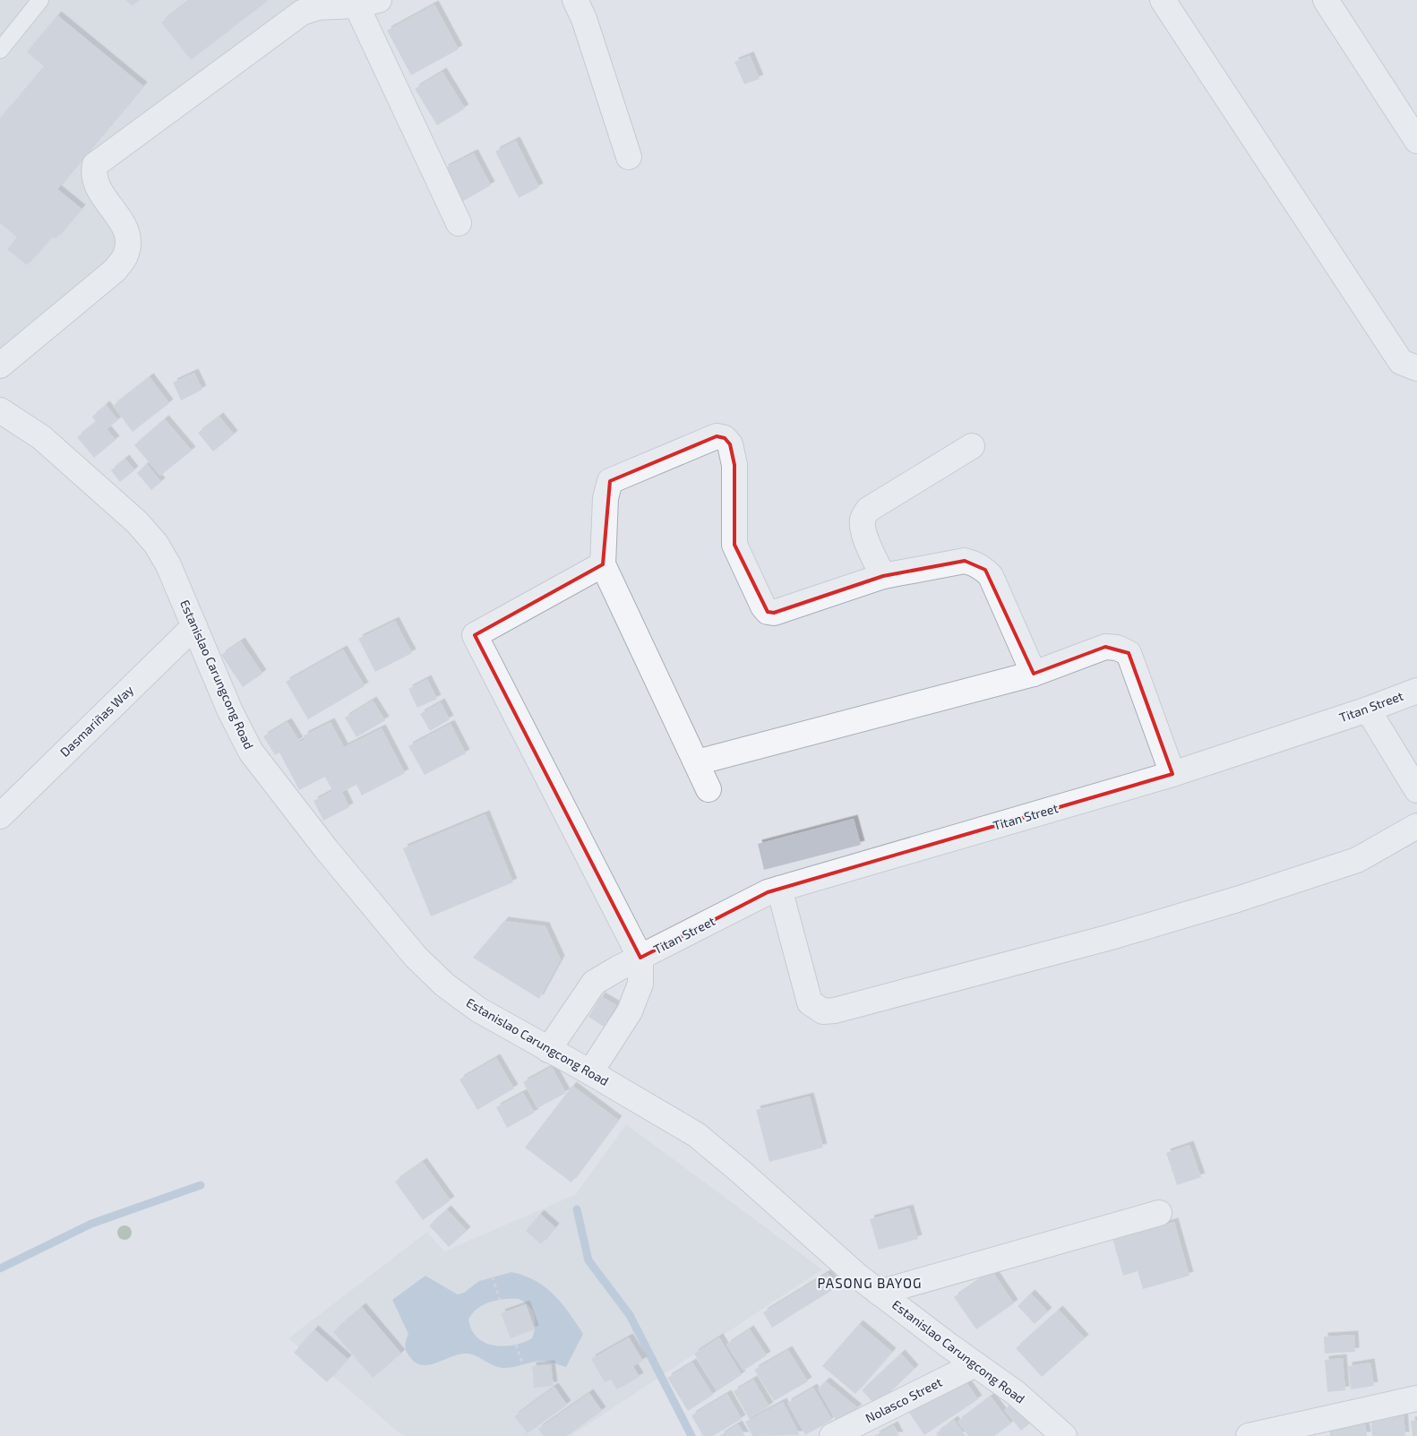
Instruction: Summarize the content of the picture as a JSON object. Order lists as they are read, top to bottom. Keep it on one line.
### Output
{"streets":{"street":["Estanislao Carungcong Road","Titan Street","Dasmariñas Way","Nolasco Street"]},"crossings":[["Estanislao Carungcong Road","Titan Street"],["Estanislao Carungcong Road","Dasmariñas Way"],["Estanislao Carungcong Road","Nolasco Street"]],"districts":["PASONG BAYOG"]}
